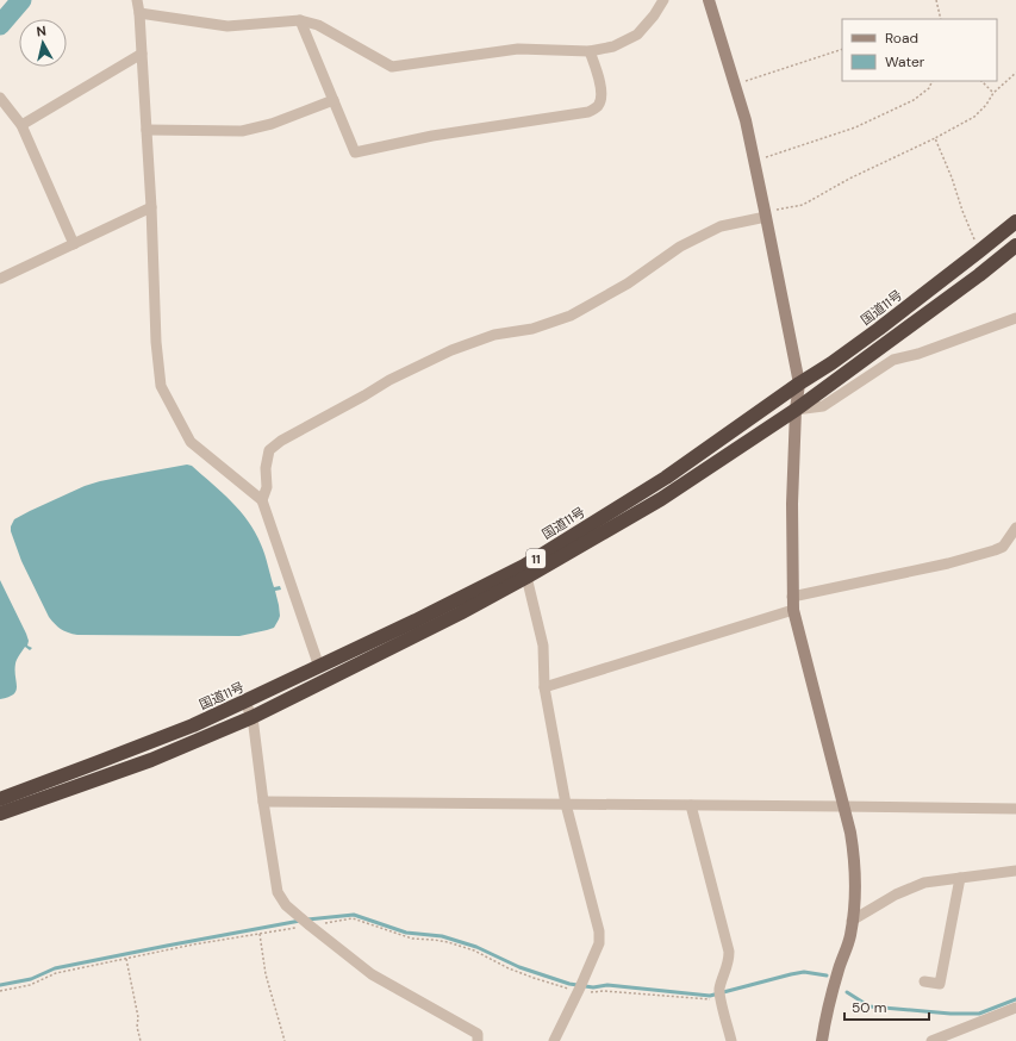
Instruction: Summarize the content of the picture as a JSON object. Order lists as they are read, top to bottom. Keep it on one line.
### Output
{"streets":{"highway":["国道11号","11"]},"legend":["Road","Water"],"scale_bar":"50 m","north":"top"}
